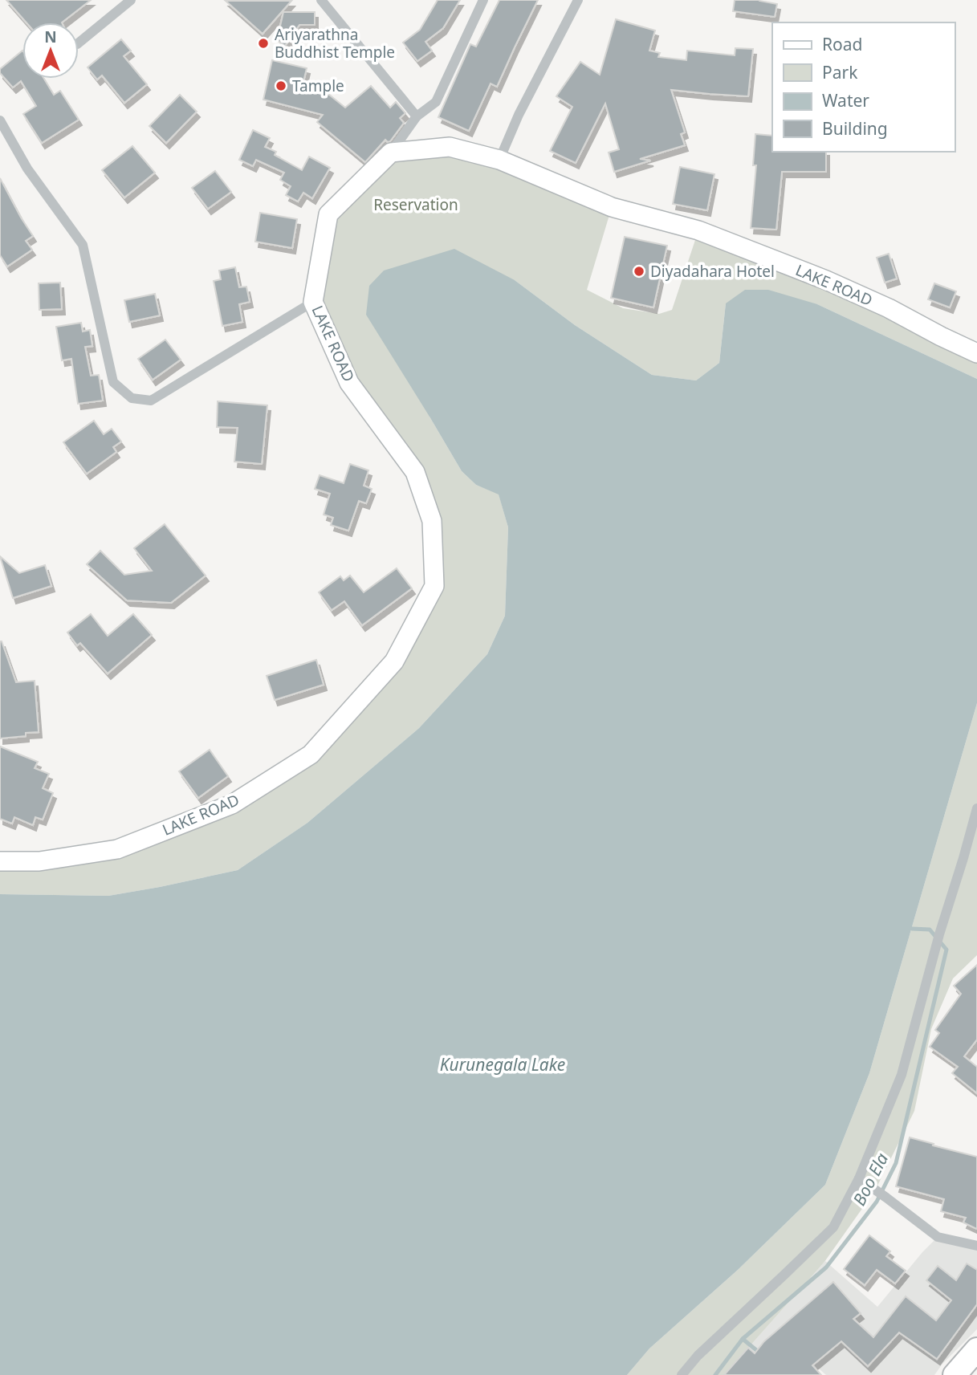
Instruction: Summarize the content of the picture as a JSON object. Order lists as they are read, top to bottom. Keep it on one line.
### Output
{"streets":{"main road":["LAKE ROAD"]},"water":["Kurunegala Lake","Boo Ela"],"parks":["Reservation"],"places":["Ariyarathna Buddhist Temple","Tample","Diyadahara Hotel"],"legend":["Road","Park","Water","Building"],"north":"top"}
